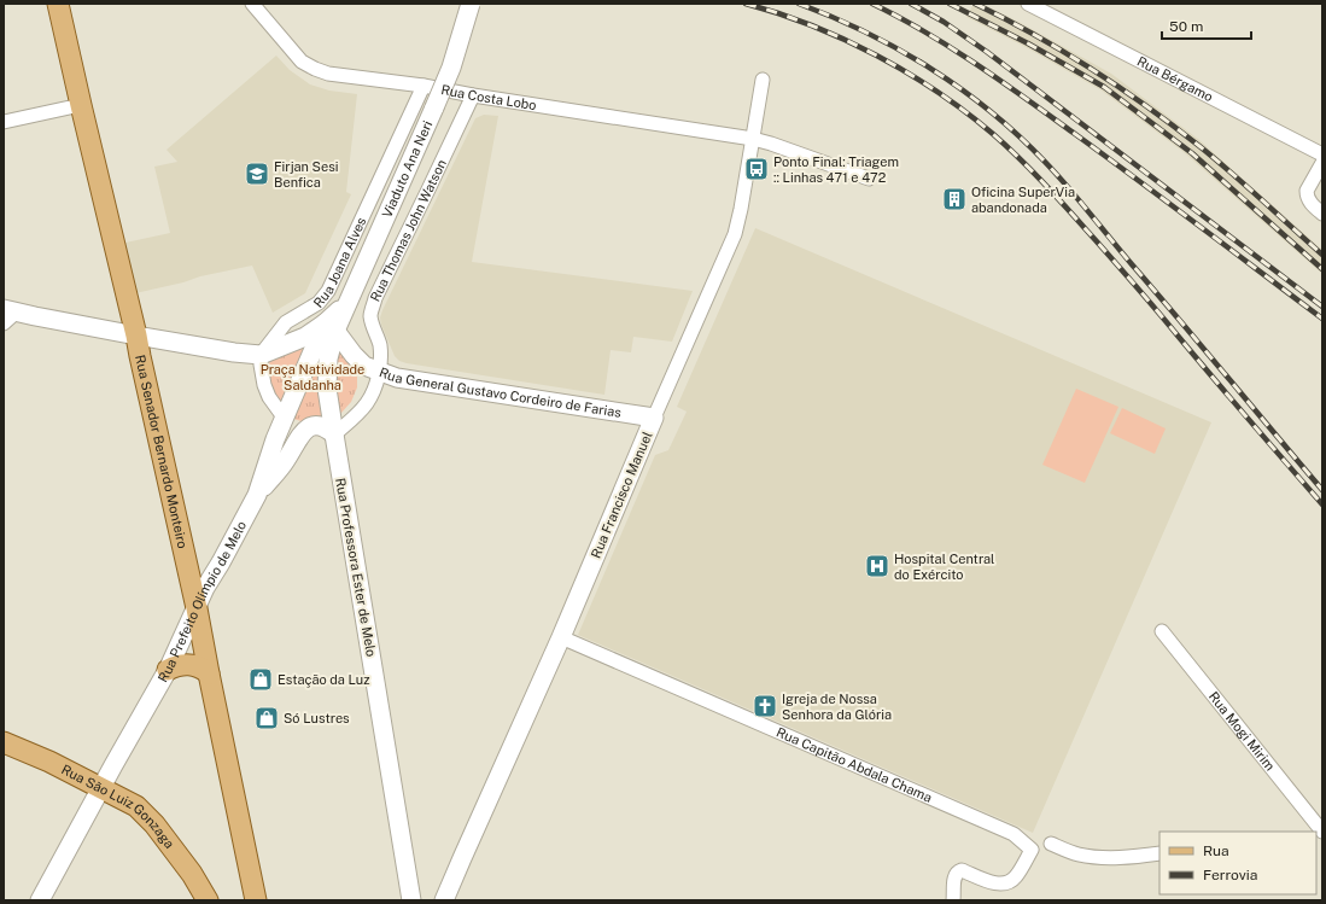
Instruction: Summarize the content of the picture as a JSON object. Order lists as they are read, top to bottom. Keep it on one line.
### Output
{"streets":{"main road":["Rua Senador Bernardo Monteiro","Rua São Luiz Gonzaga"],"street":["Rua Bérgamo","Rua Costa Lobo","Viaduto Ana Neri","Rua Thomas John Watson","Rua Joana Alves","Rua General Gustavo Cordeiro de Farias","Rua Francisco Manuel","Rua Professora Ester de Melo","Rua Prefeito Olímpio de Melo","Rua Mogi Mirim","Rua Capitão Abdala Chama"]},"crossings":[["Rua Costa Lobo","Rua Thomas John Watson"],["Rua Costa Lobo","Rua Joana Alves"],["Rua Costa Lobo","Rua Francisco Manuel"],["Viaduto Ana Neri","Rua General Gustavo Cordeiro de Farias"],["Viaduto Ana Neri","Rua Prefeito Olímpio de Melo"],["Rua Thomas John Watson","Rua General Gustavo Cordeiro de Farias"],["Rua General Gustavo Cordeiro de Farias","Rua Francisco Manuel"],["Rua General Gustavo Cordeiro de Farias","Rua Prefeito Olímpio de Melo"],["Rua Senador Bernardo Monteiro","Rua Prefeito Olímpio de Melo"],["Rua Francisco Manuel","Rua Capitão Abdala Chama"],["Rua Prefeito Olímpio de Melo","Rua São Luiz Gonzaga"]],"parks":["Praça Natividade Saldanha"],"places":{"bus stop":["Ponto Final: Triagem :: Linhas 471 e 472"],"school or university":["Firjan Sesi Benfica"],"building":["Oficina SuperVia abandonada"],"hospital":["Hospital Central do Exército"],"shop":["Estação da Luz","Só Lustres"],"church":["Igreja de Nossa Senhora da Glória"]},"legend":["Rua","Ferrovia"],"scale_bar":"50 m"}
